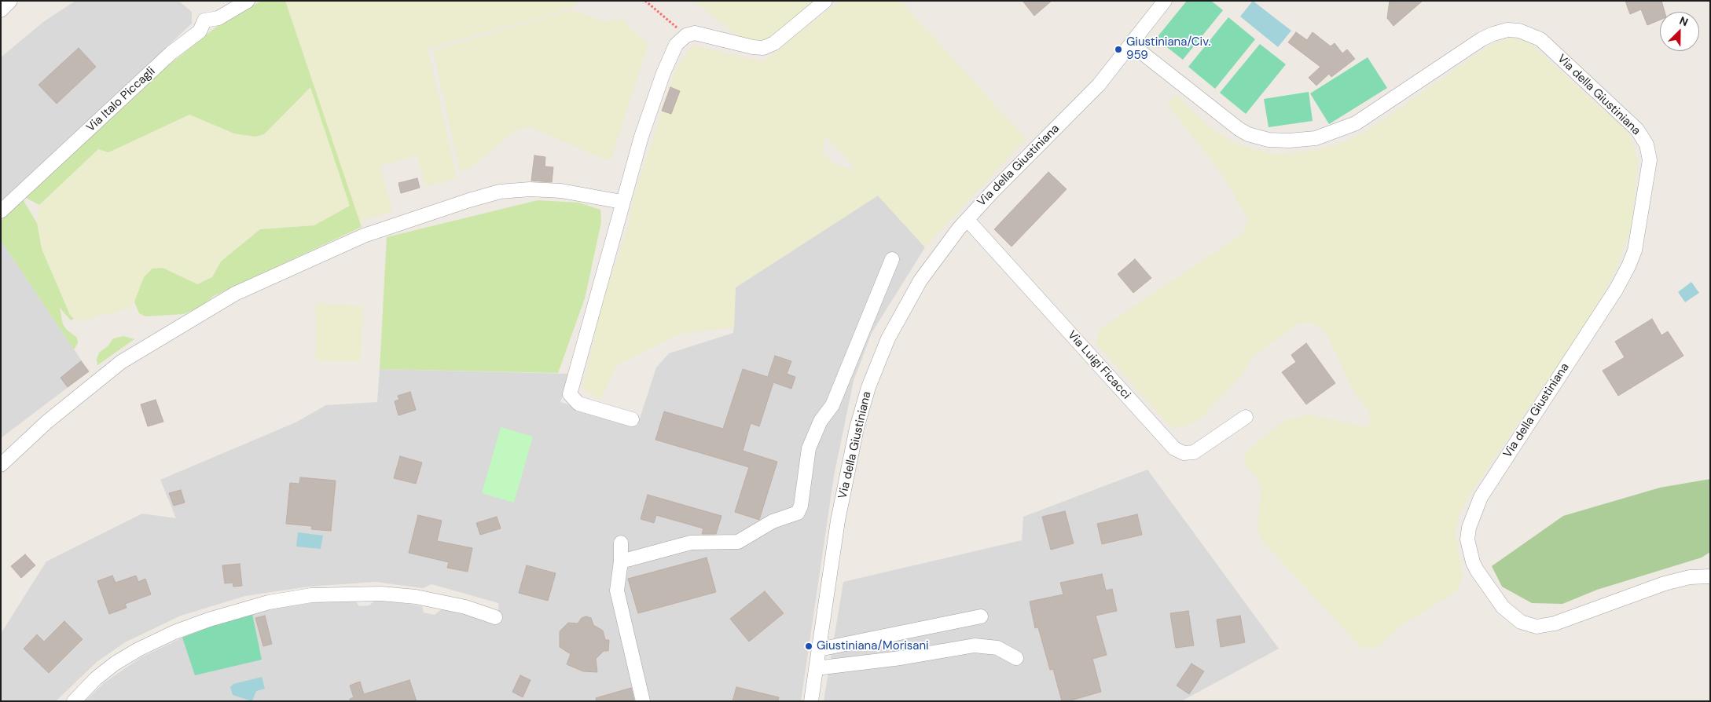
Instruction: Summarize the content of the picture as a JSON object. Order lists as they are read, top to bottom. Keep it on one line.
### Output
{"streets":{"street":["Via della Giustiniana","Via Italo Piccagli","Via Luigi Ficacci"]},"crossings":[["Via della Giustiniana","Via Luigi Ficacci"]],"places":["Giustiniana/Civ. 959","Giustiniana/Morisani"],"north":"top right"}
